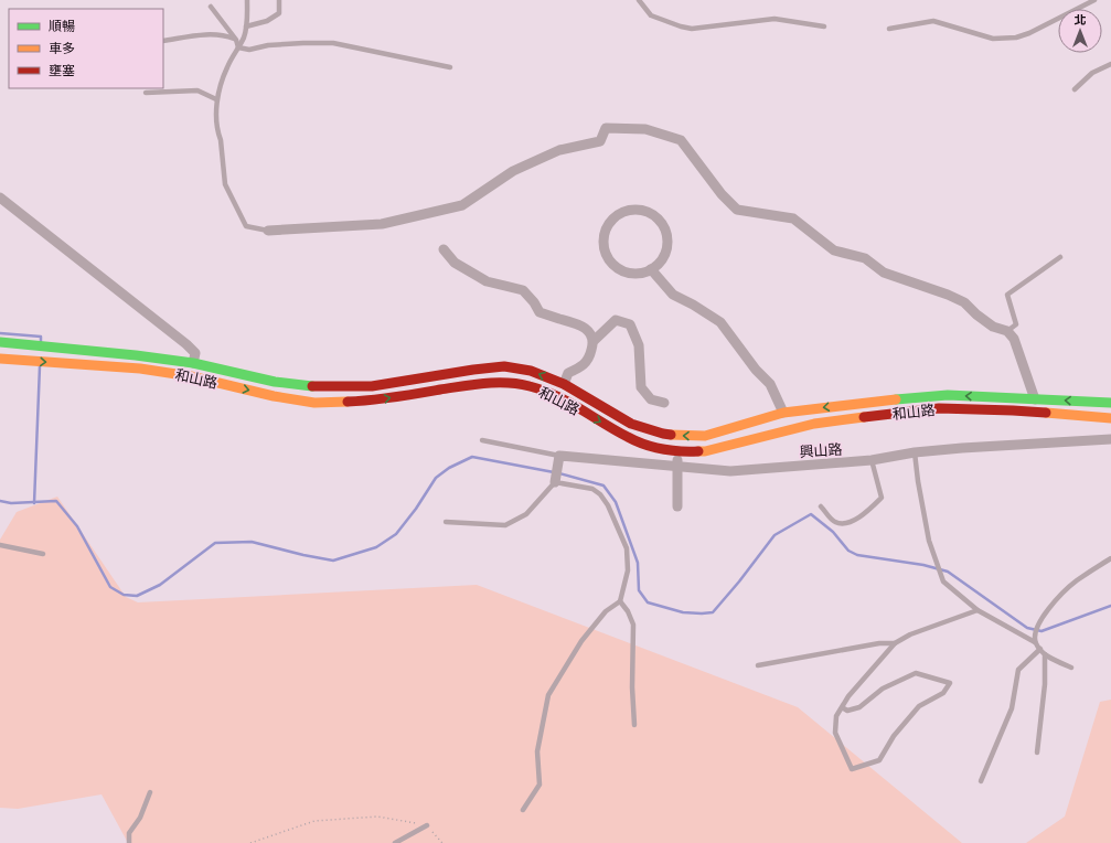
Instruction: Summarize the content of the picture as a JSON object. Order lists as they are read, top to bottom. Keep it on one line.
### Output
{"streets":{"main road":["和山路"],"street":["興山路"]},"legend":["順暢","車多","壅塞"],"north":"top"}
